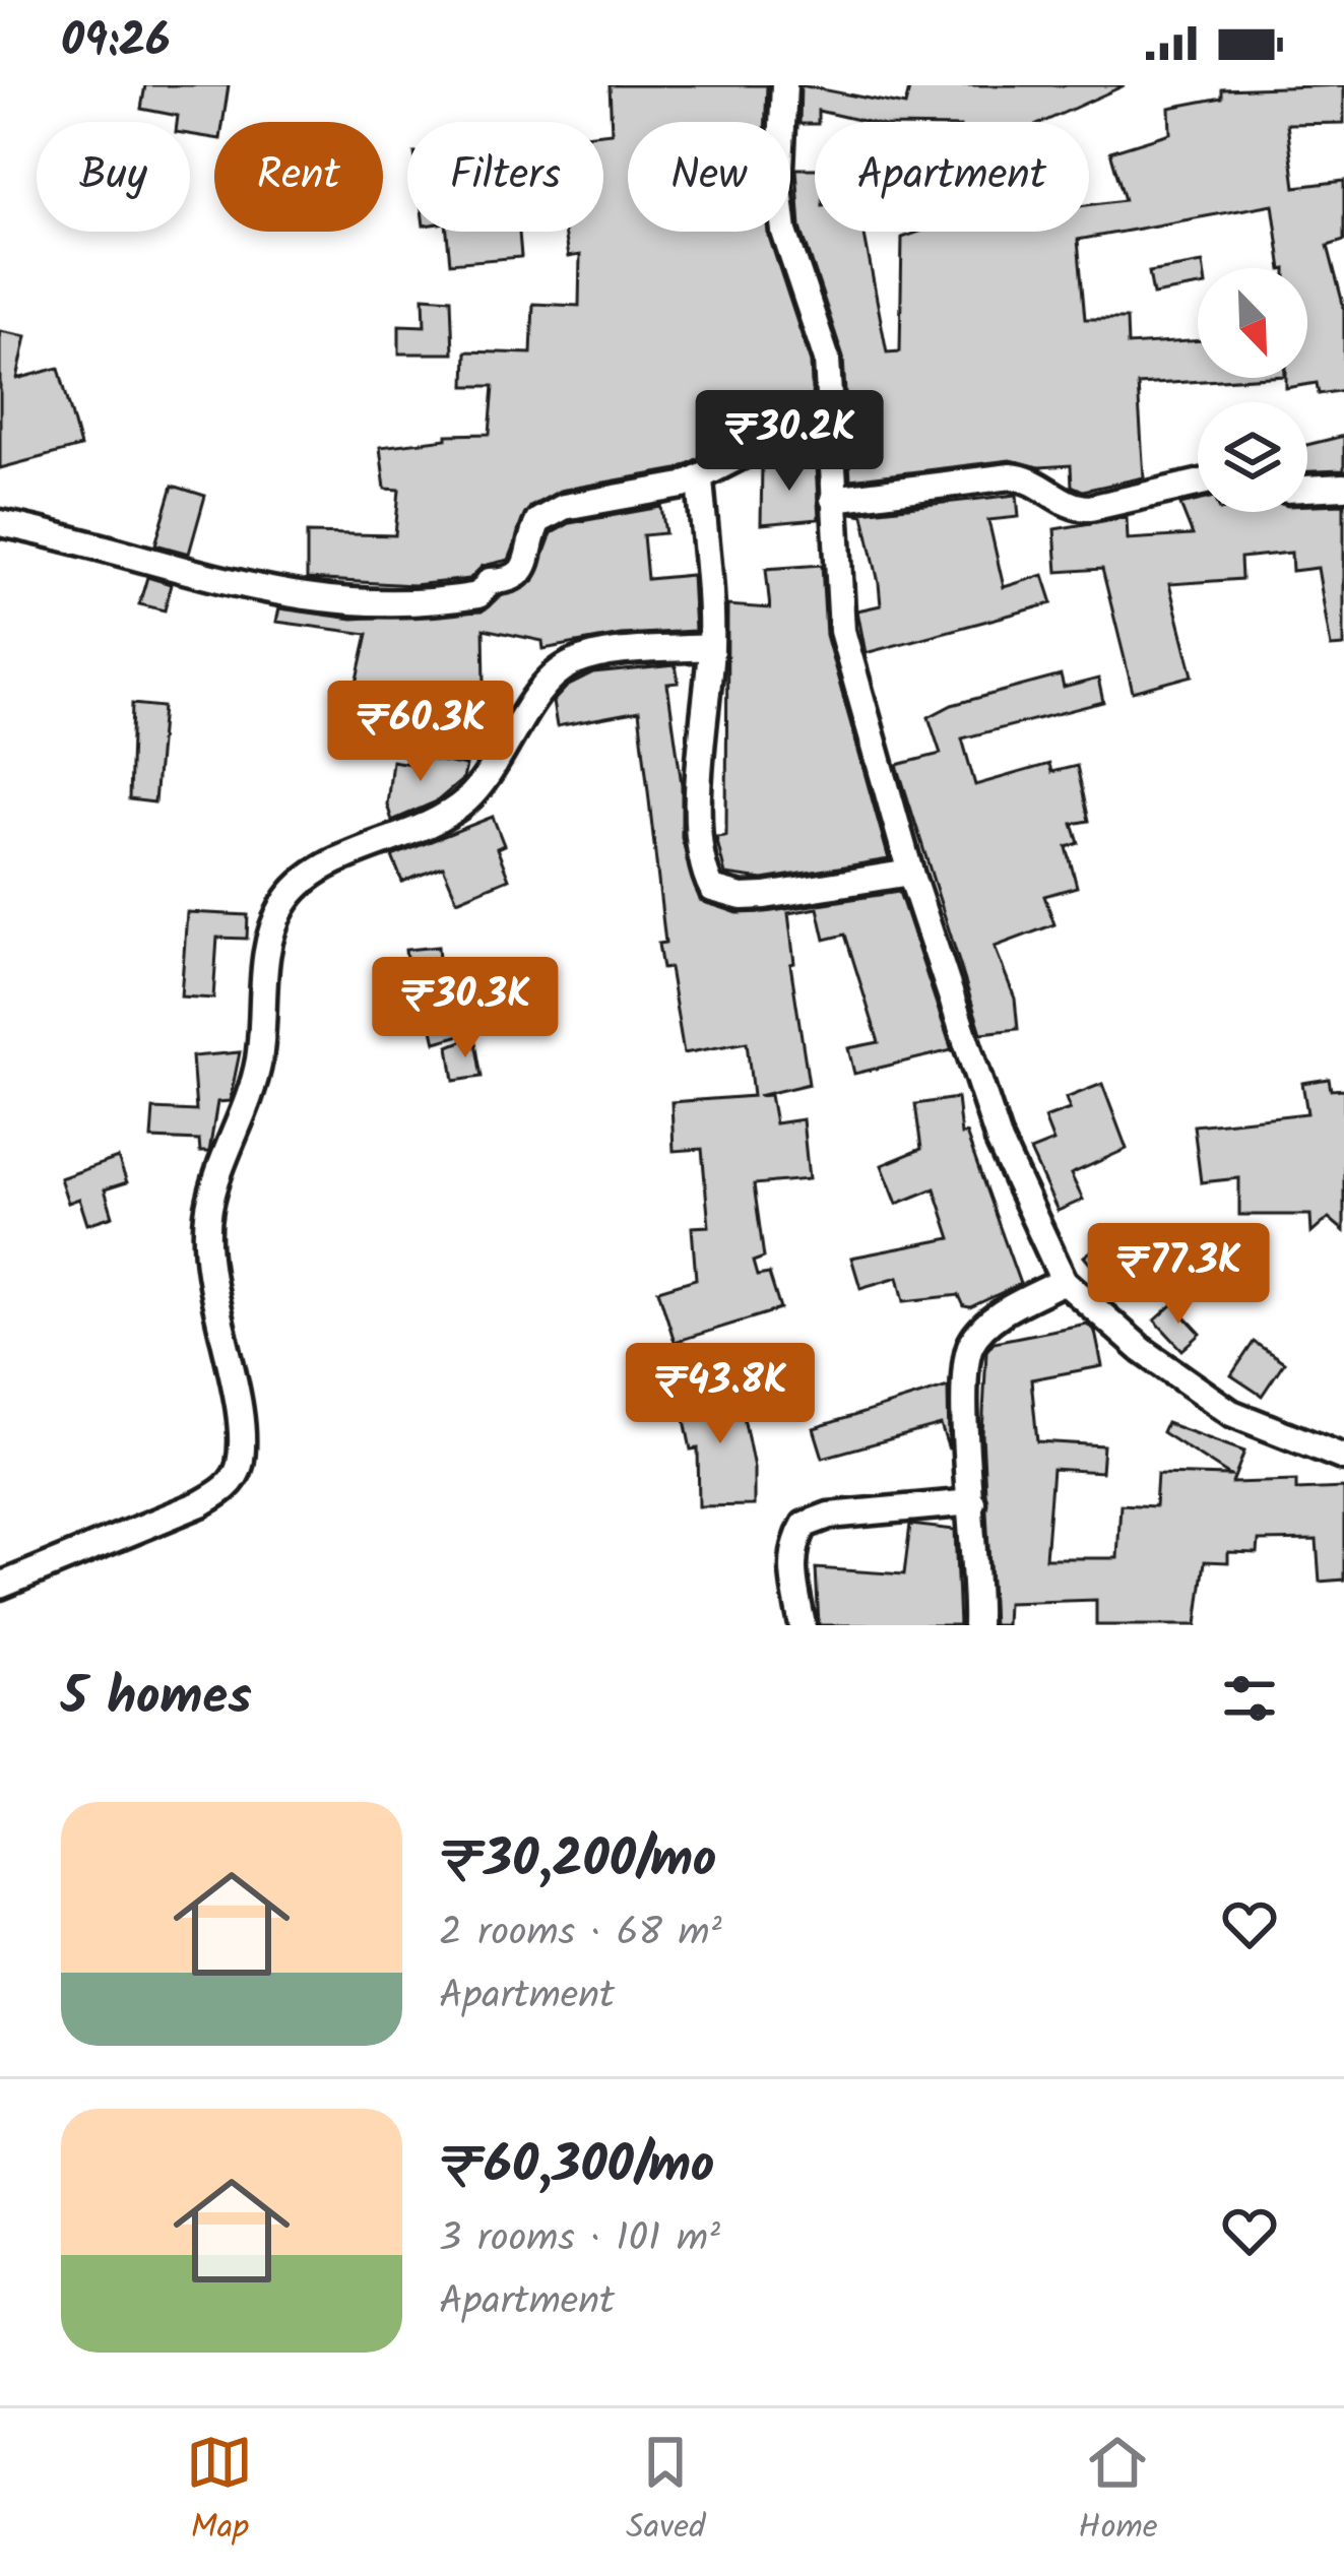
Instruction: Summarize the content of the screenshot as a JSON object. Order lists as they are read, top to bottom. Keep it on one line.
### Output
{"north":"bottom right","page":{"status":"09:26","chip":["Buy","Rent","Filters","New","Apartment"],"price":["₹30.2K","₹60.3K","₹30.3K","₹77.3K","₹43.8K"],"heading":"5 homes","list":[{"name":"₹30,200/mo","note":"2 rooms · 68 m² · Apartment"},{"name":"₹60,300/mo","note":"3 rooms · 101 m² · Apartment"}],"tabs":["Map","Saved","Home"]}}
